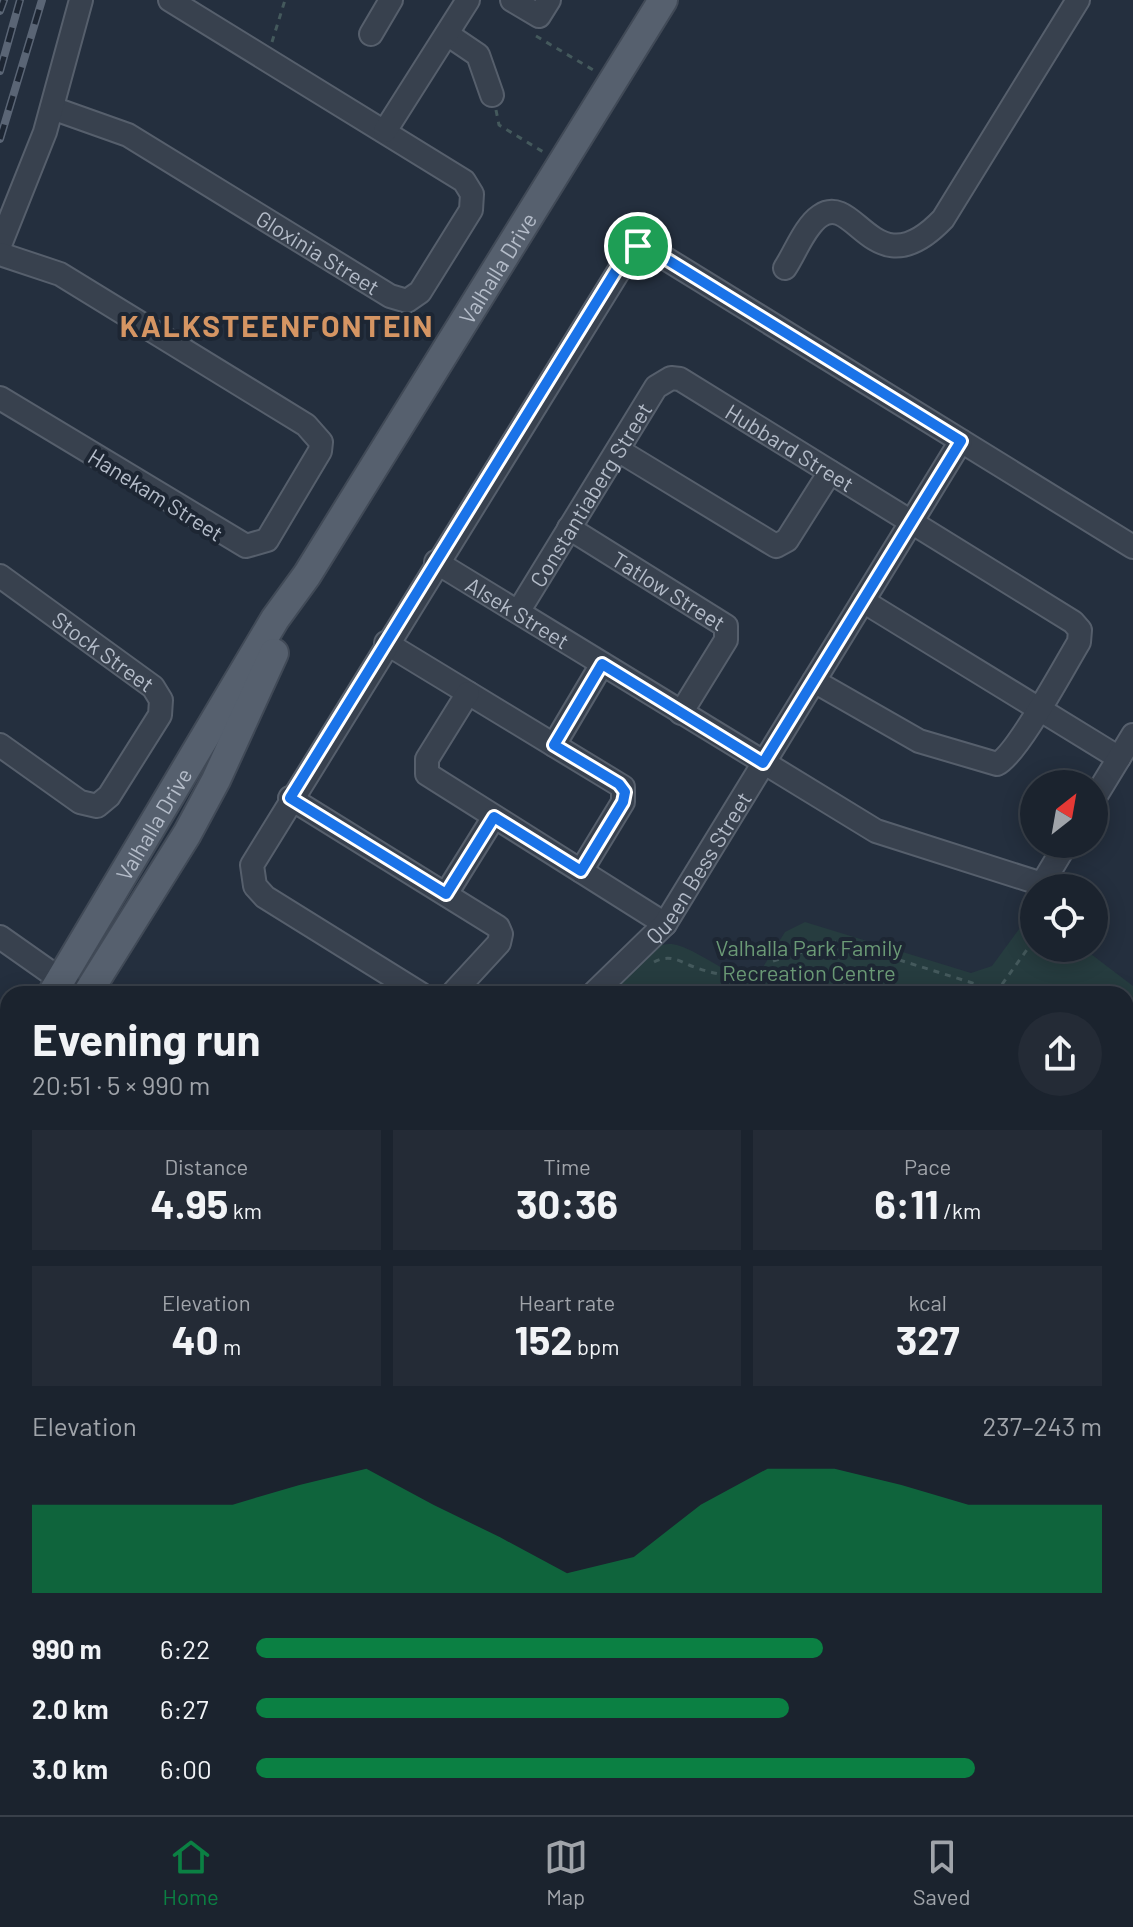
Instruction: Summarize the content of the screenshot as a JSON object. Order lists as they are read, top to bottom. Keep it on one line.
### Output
{"streets":{"main road":["Valhalla Drive"],"street":["Gloxinia Street","Hubbard Street","Hanekam Street","Constantiaberg Street","Tatlow Street","Alsek Street","Stock Street","Queen Bess Street"]},"crossings":[["Hubbard Street","Constantiaberg Street"],["Hubbard Street","Queen Bess Street"],["Constantiaberg Street","Tatlow Street"],["Constantiaberg Street","Alsek Street"],["Tatlow Street","Alsek Street"],["Alsek Street","Queen Bess Street"]],"districts":["KALKSTEENFONTEIN"],"parks":["Valhalla Park Family Recreation Centre"],"north":"top right","page":{"heading":["Evening run","20:51 · 5 × 990 m"],"stats":[["Distance","4.95 km"],["Time","30:36"],["Pace","6:11 /km"],["Elevation","40 m"],["Heart rate","152 bpm"],["kcal","327"]],"chart":["Elevation","237–243 m"],"list":[{"name":"990 m","note":"6:22"},{"name":"2.0 km","note":"6:27"},{"name":"3.0 km","note":"6:00"}],"tabs":["Home","Map","Saved"]}}
